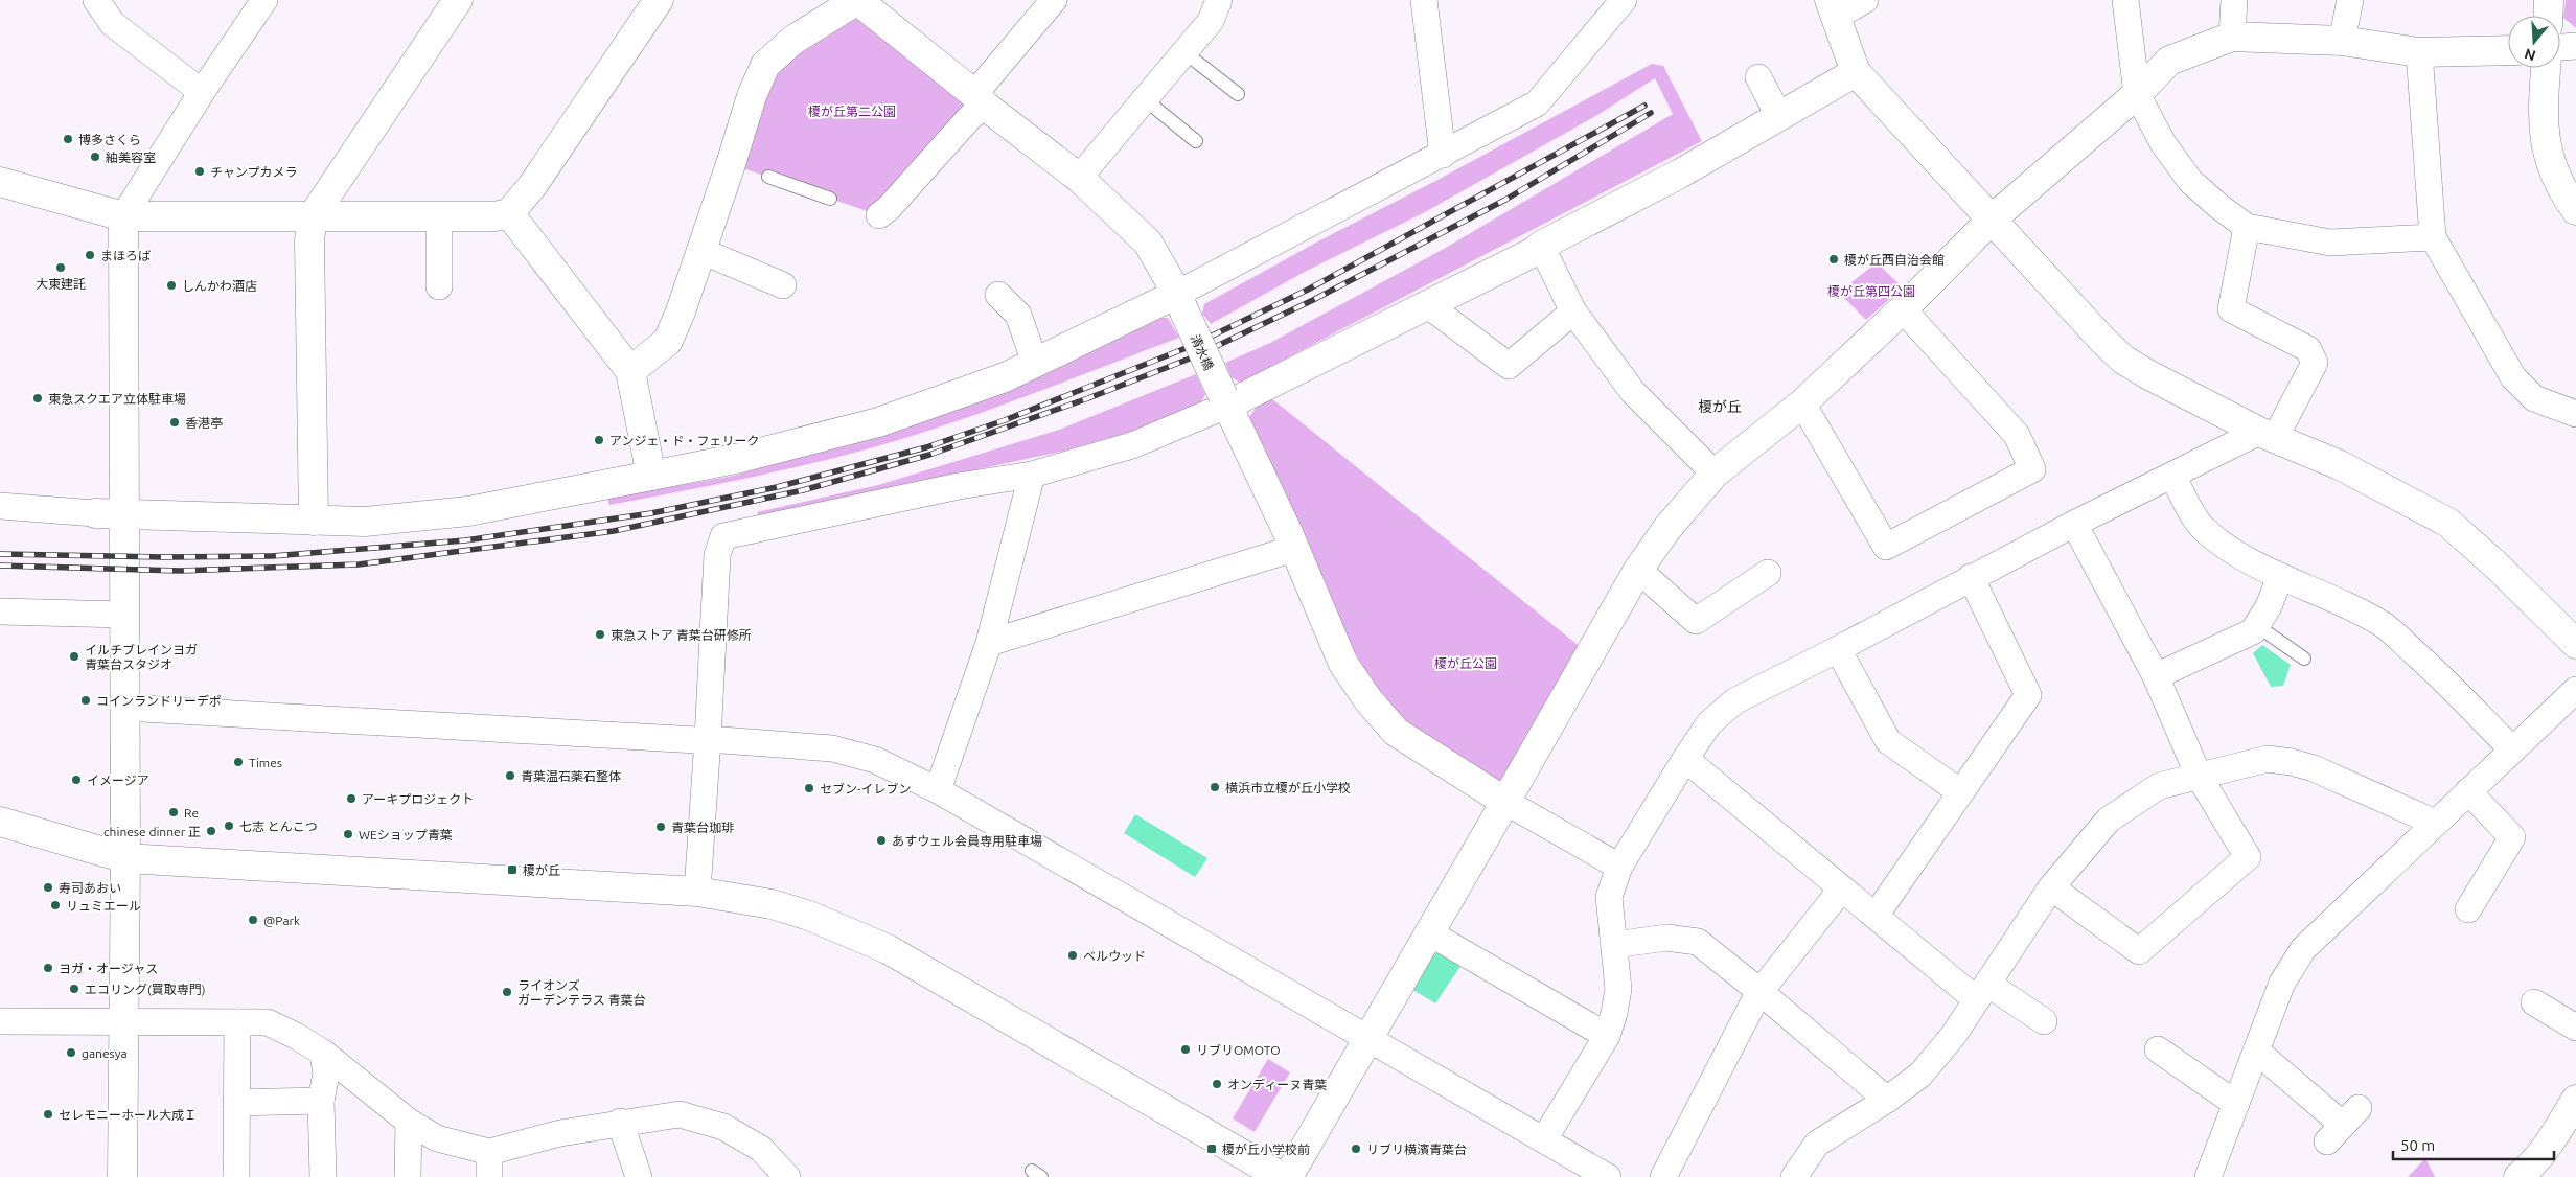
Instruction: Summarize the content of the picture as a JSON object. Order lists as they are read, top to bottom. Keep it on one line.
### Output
{"streets":{"street":["清水橋"]},"districts":["榎が丘"],"parks":["榎が丘第二公園","榎が丘第四公園","榎が丘公園"],"places":{"other":["博多さくら","紬美容室","チャンプカメラ","まほろば","榎が丘西自治会館","大東建託","しんかわ酒店","東急スクエア立体駐車場","香港亭","アンジェ・ド・フェリーク","東急ストア 青葉台研修所","イルチブレインヨガ 青葉台スタジオ","コインランドリーデポ","Times","青葉温石薬石整体","イメージア","横浜市立榎が丘小学校","セブン-イレブン","アーキプロジェクト","Re","七志 とんこつ","青葉台珈琲","chinese dinner 正","WEショップ青葉","あすウェル会員専用駐車場","寿司あおい","リュミエール","@Park","ベルウッド","ヨガ・オージャス","エコリング(買取専門)","ライオンズ ガーデンテラス 青葉台","リブリOMOTO","ganesya","オンディーヌ青葉","セレモニーホール大成Ｉ","リブリ横濱青葉台"],"transit":["榎が丘","榎が丘小学校前"]},"scale_bar":"50 m","north":"bottom"}
